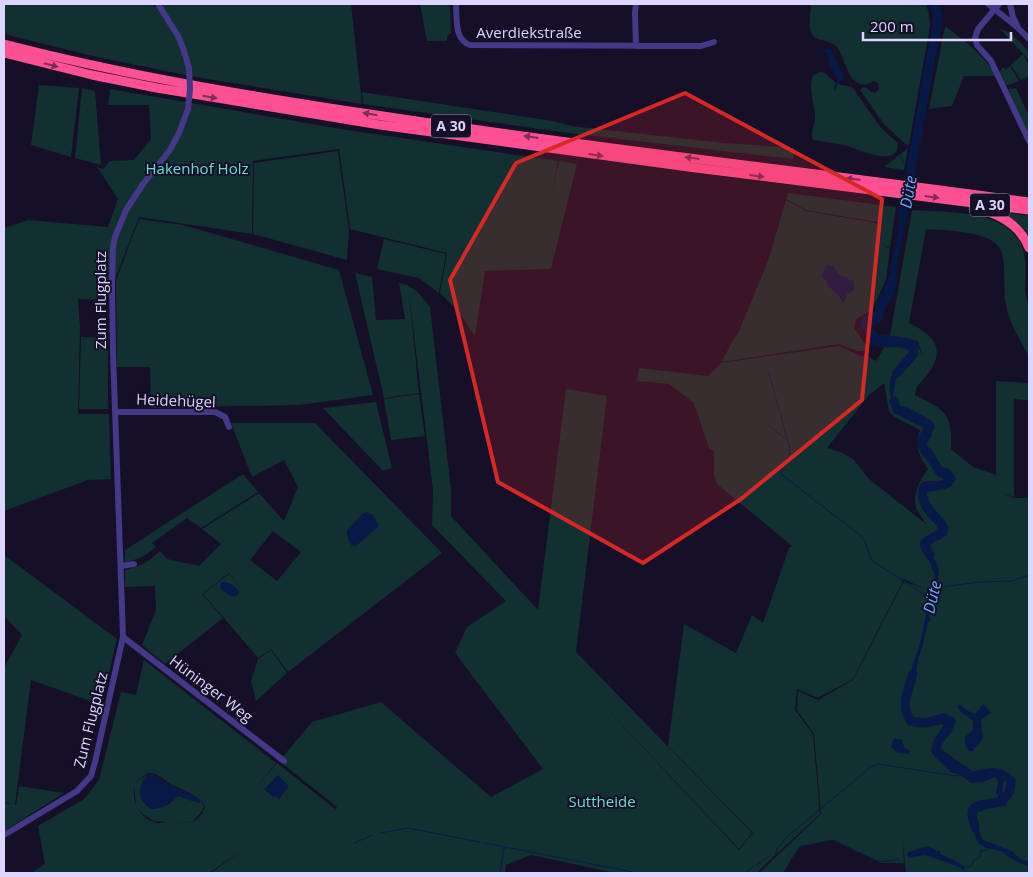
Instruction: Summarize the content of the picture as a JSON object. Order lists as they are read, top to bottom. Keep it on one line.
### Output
{"streets":{"highway":["A 30"],"street":["Averdiekstraße","Zum Flugplatz","Heidehügel","Hüninger Weg"]},"crossings":[["Zum Flugplatz","Heidehügel"],["Zum Flugplatz","Hüninger Weg"]],"water":["Düte"],"parks":["Hakenhof Holz","Suttheide"],"scale_bar":"200 m"}
